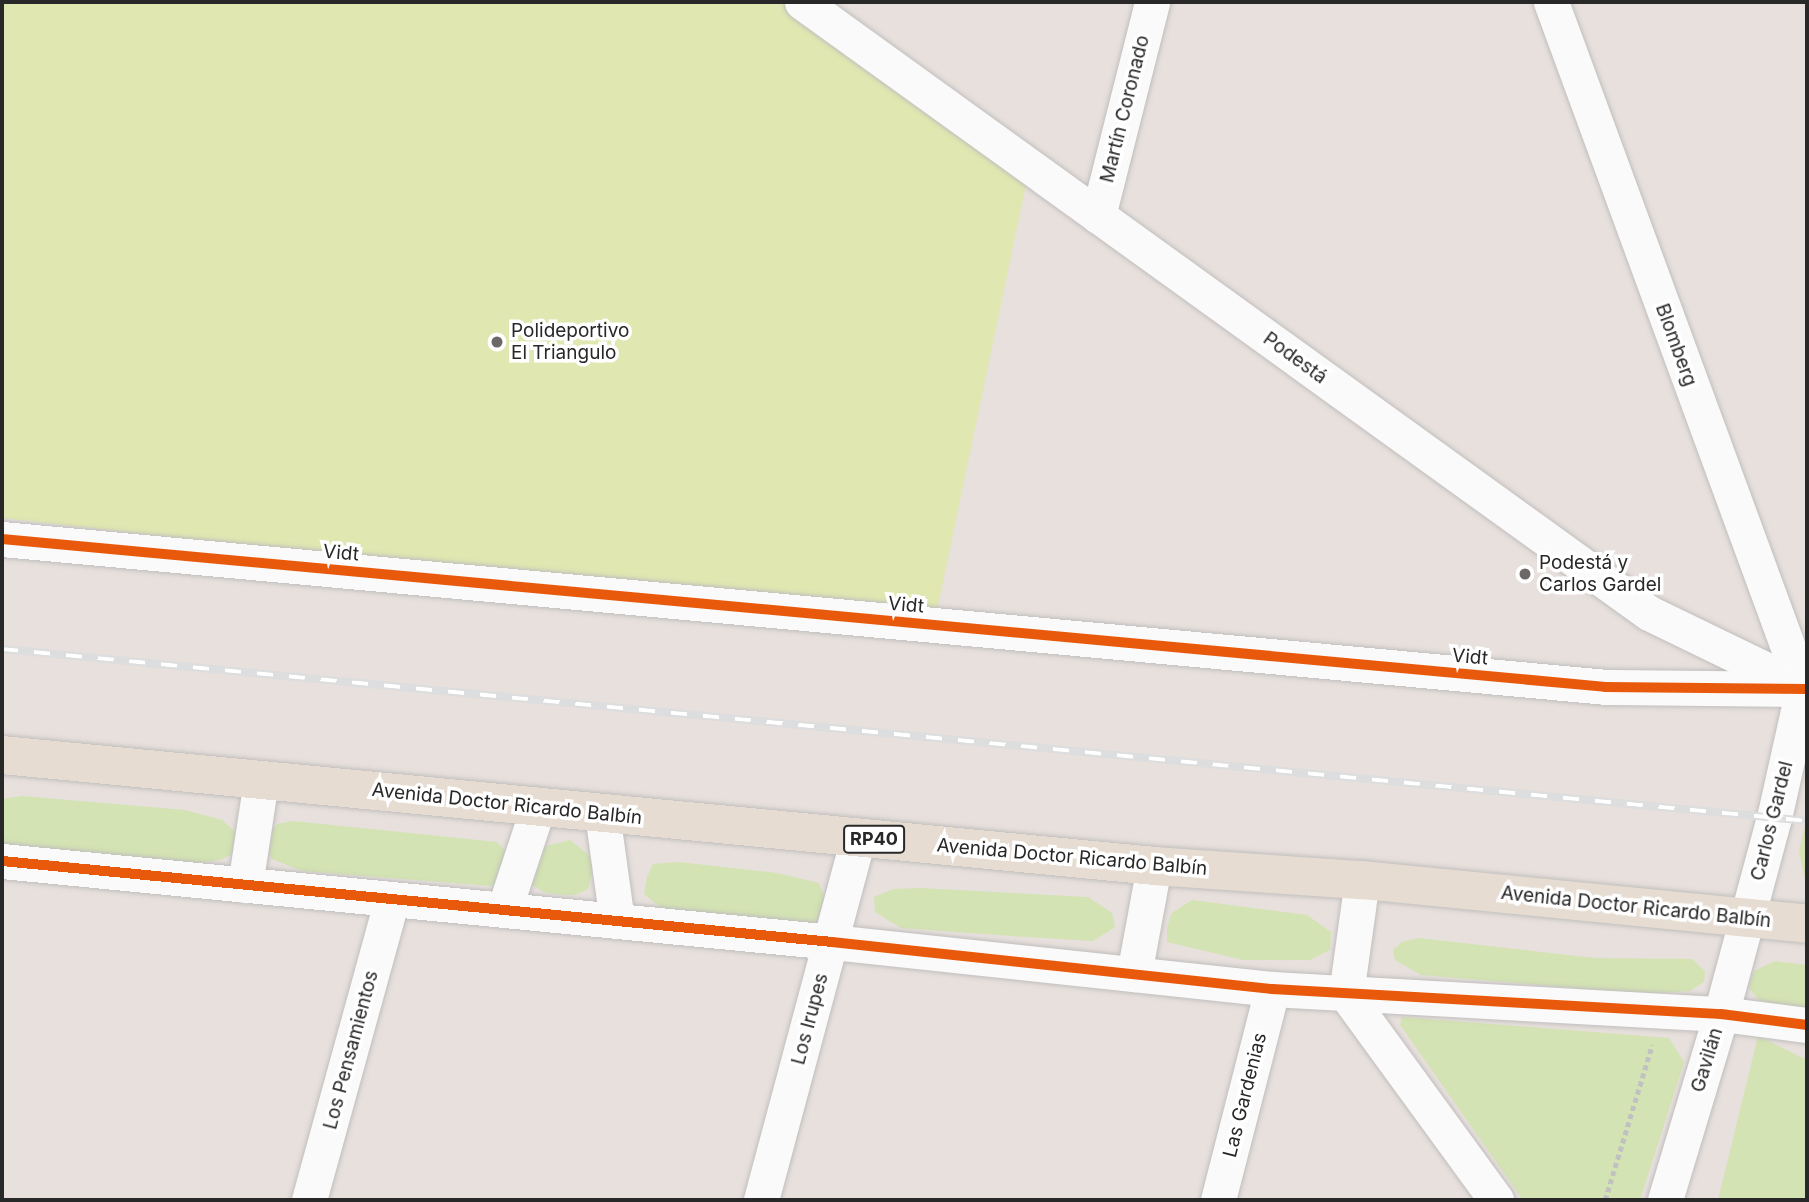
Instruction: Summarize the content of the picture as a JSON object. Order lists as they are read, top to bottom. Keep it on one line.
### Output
{"streets":{"main road":["Avenida Doctor Ricardo Balbín","RP40"],"street":["Martín Coronado","Blomberg","Podestá","Vidt","Carlos Gardel","Los Irupes","Los Pensamientos","Gavilán","Las Gardenias"]},"crossings":[["Martín Coronado","Podestá"],["Blomberg","Podestá"],["Blomberg","Vidt"],["Blomberg","Carlos Gardel"],["Podestá","Vidt"],["Podestá","Carlos Gardel"],["Vidt","Carlos Gardel"],["Avenida Doctor Ricardo Balbín","Carlos Gardel"],["Avenida Doctor Ricardo Balbín","Los Irupes"],["Avenida Doctor Ricardo Balbín","Gavilán"],["Carlos Gardel","Gavilán"]],"places":["Polideportivo El Triangulo","Podestá y Carlos Gardel"]}
